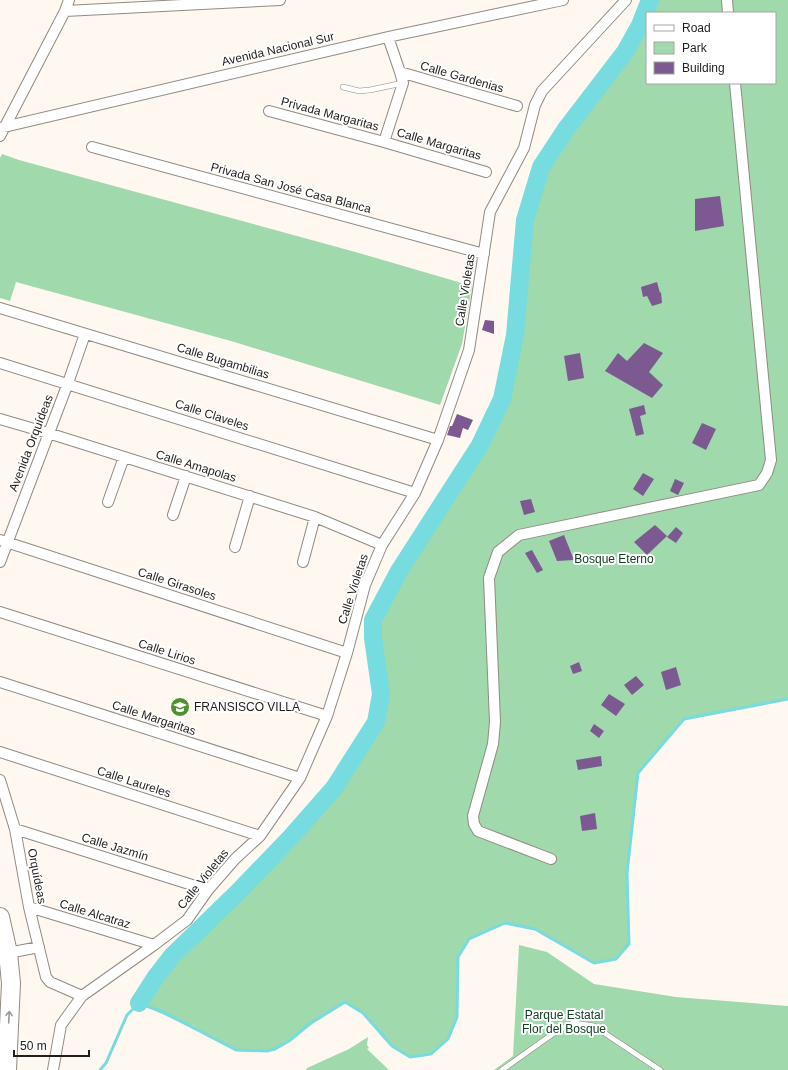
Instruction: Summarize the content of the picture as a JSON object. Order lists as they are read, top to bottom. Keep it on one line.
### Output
{"streets":{"street":["Avenida Nacional Sur","Calle Gardenias","Privada Margaritas","Calle Margaritas","Privada San José Casa Blanca","Calle Violetas","Calle Bugambilias","Calle Claveles","Avenida Orquídeas","Calle Amapolas","Calle Girasoles","Calle Lirios","Calle Laureles","Calle Jazmín","Orquídeas","Calle Alcatraz"]},"crossings":[["Privada Margaritas","Calle Margaritas"],["Calle Margaritas","Calle Violetas"],["Privada San José Casa Blanca","Calle Violetas"],["Calle Violetas","Calle Bugambilias"],["Calle Violetas","Calle Claveles"],["Calle Violetas","Calle Amapolas"],["Calle Violetas","Calle Girasoles"],["Calle Violetas","Calle Lirios"],["Calle Violetas","Calle Laureles"],["Calle Violetas","Calle Jazmín"],["Calle Violetas","Orquídeas"],["Calle Violetas","Calle Alcatraz"],["Calle Bugambilias","Avenida Orquídeas"],["Calle Claveles","Avenida Orquídeas"],["Avenida Orquídeas","Calle Amapolas"],["Avenida Orquídeas","Calle Girasoles"],["Calle Jazmín","Orquídeas"],["Orquídeas","Calle Alcatraz"]],"parks":["Bosque Eterno","Parque Estatal Flor del Bosque"],"places":{"school or university":["FRANSISCO VILLA"]},"legend":["Road","Park","Building"],"scale_bar":"50 m"}
